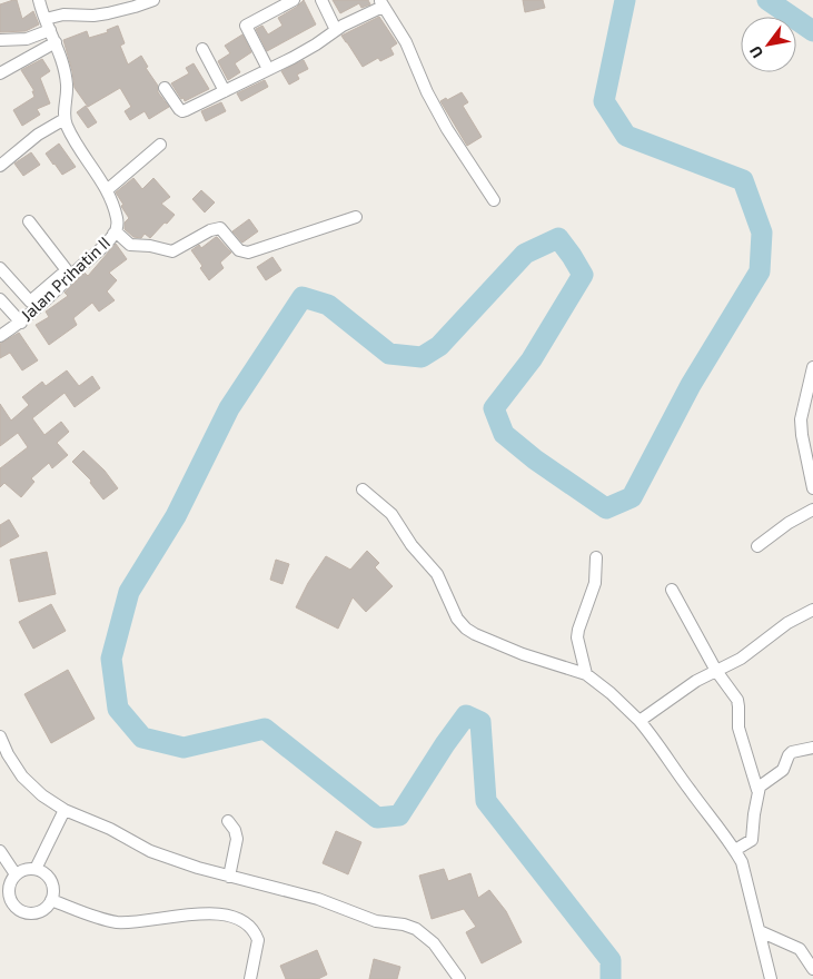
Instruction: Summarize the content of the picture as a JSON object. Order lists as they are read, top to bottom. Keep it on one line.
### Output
{"streets":{"street":["Jalan Prihatin II"]},"north":"bottom left"}
